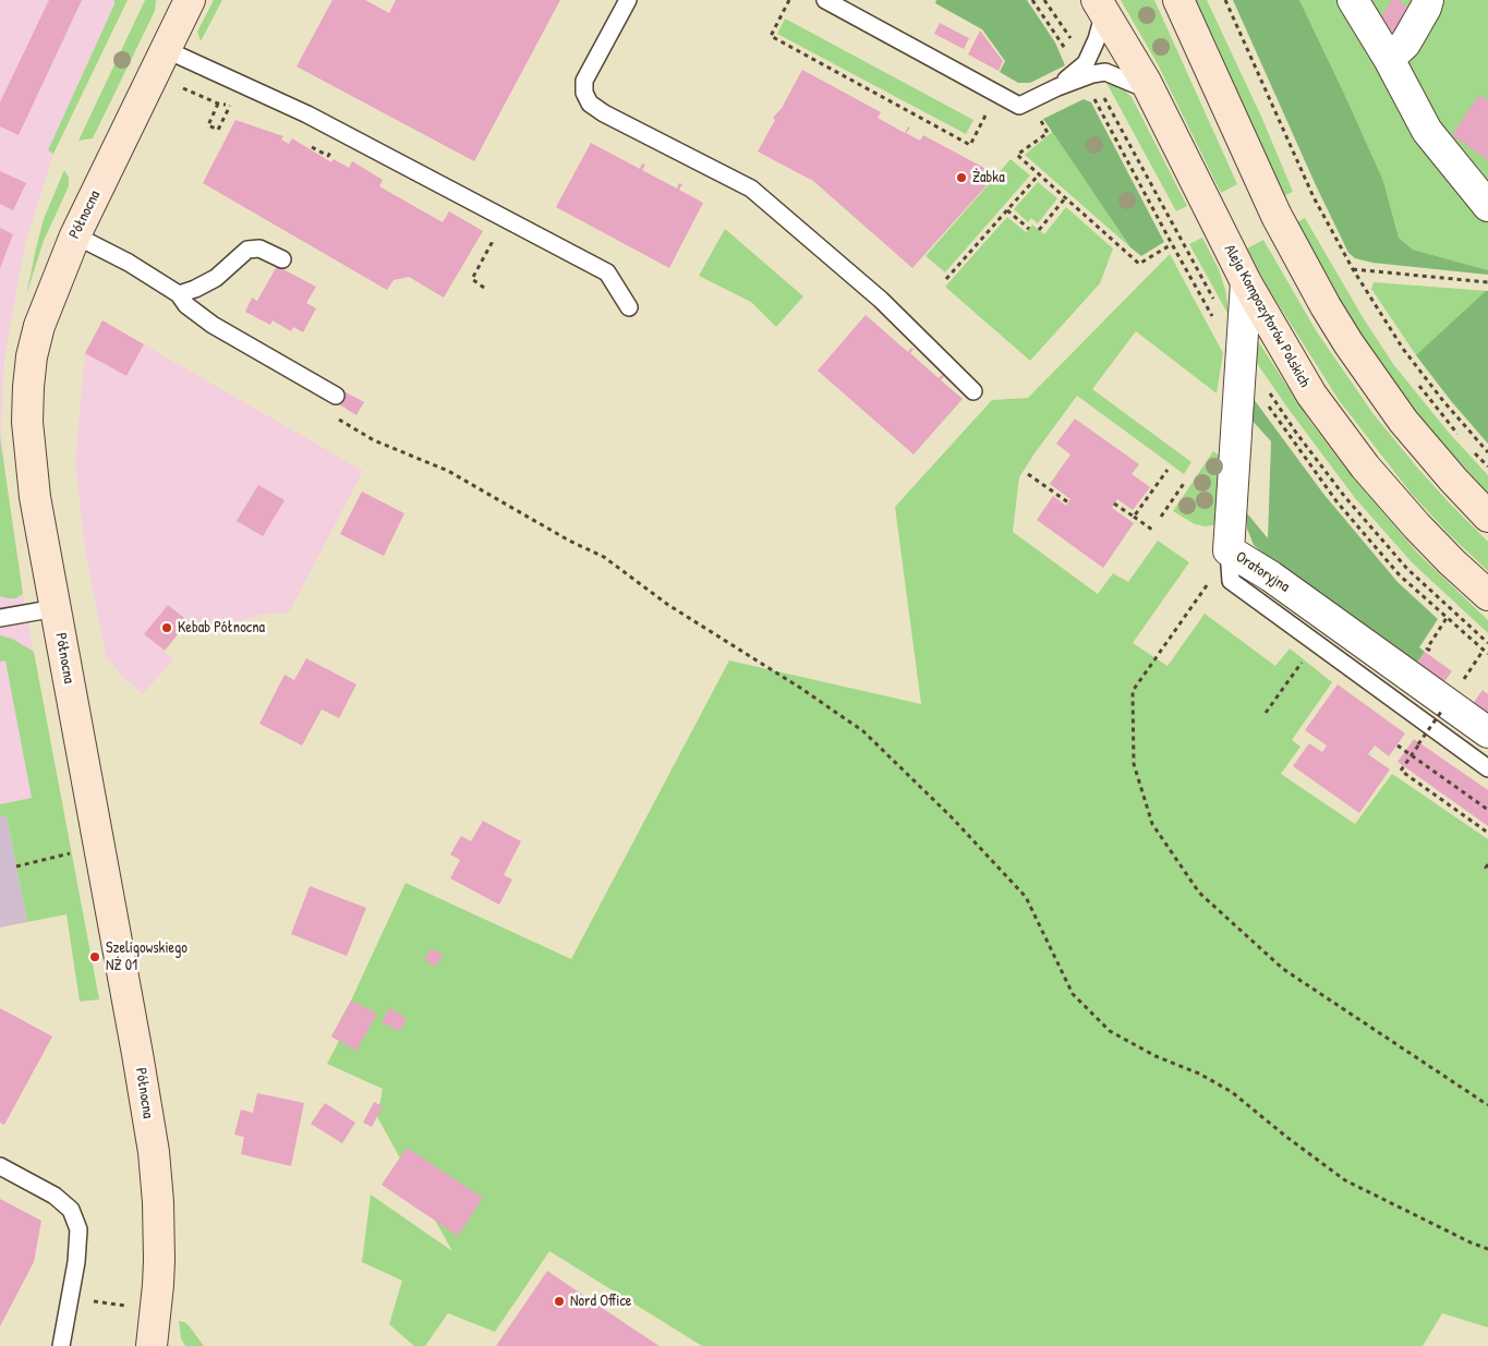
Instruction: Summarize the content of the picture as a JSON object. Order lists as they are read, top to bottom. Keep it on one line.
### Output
{"streets":{"street":["Północna","Aleja Kompozytorów Polskich","Oratoryjna"]},"crossings":[["Aleja Kompozytorów Polskich","Oratoryjna"]],"places":["Żabka","Kebab Północna","Szeligowskiego NŻ 01","Nord Office"]}
